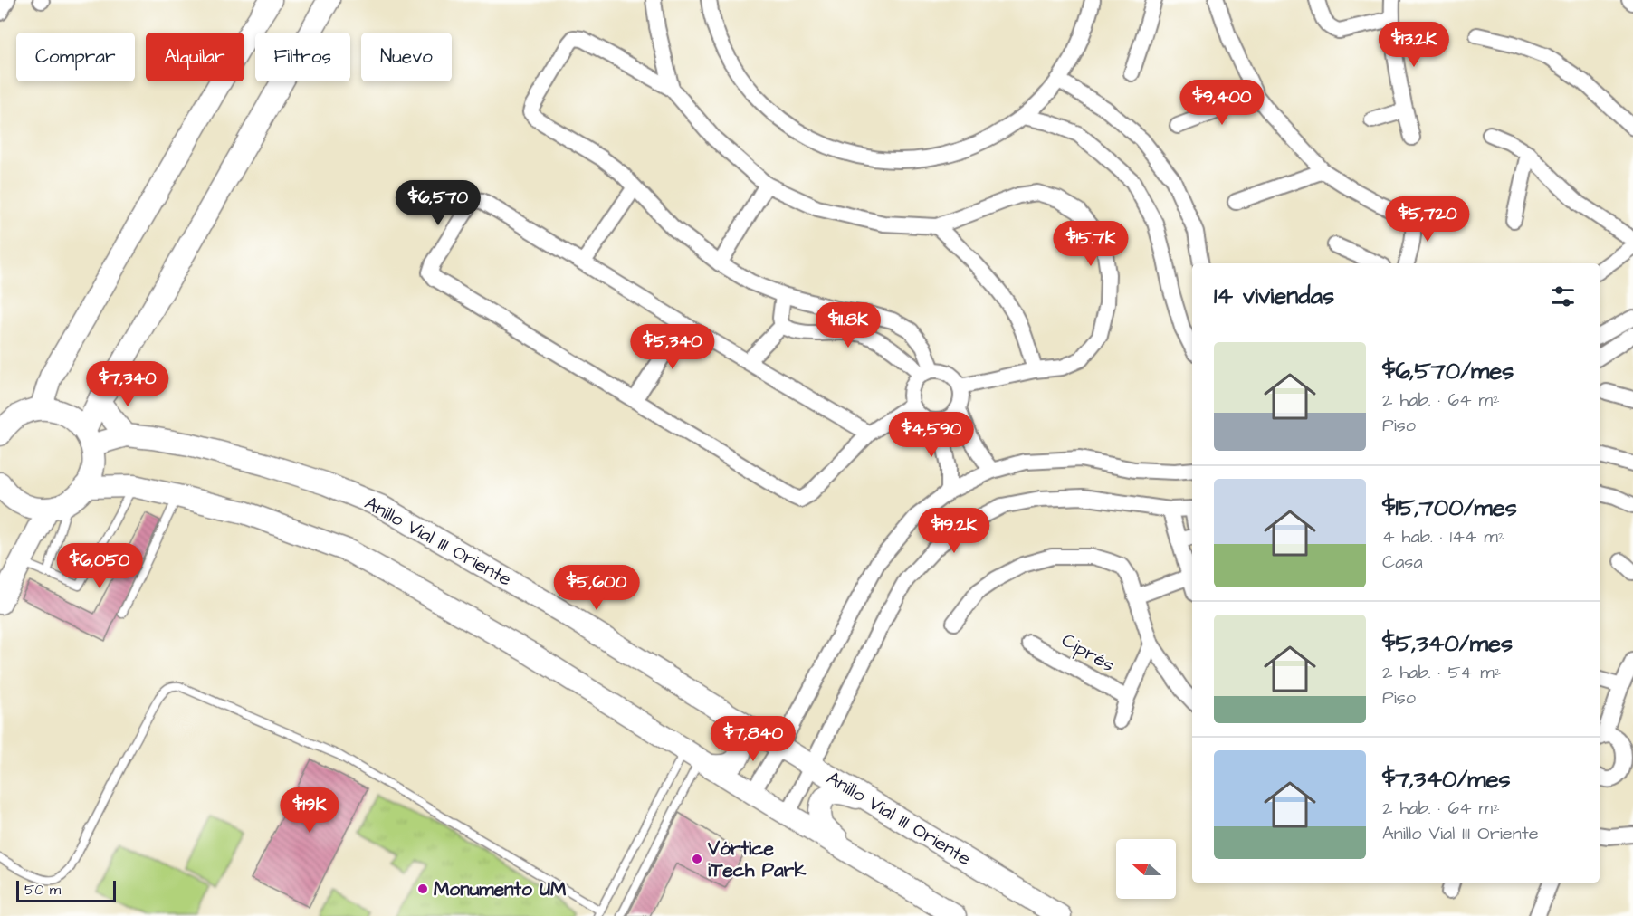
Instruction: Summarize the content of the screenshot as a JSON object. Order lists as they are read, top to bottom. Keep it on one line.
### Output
{"streets":{"main road":["Anillo Vial III Oriente"],"street":["Ciprés"]},"places":["Vórtice iTech Park","Monumento UM"],"scale_bar":"50 m","north":"left","page":{"price":["$13.2K","$9,400","$6,570","$5,720","$15.7K","$11.8K","$5,340","$7,340","$4,590","$19.2K","$6,050","$5,600","$7,840","$19K"],"chip":["Comprar","Alquilar","Filtros","Nuevo"],"heading":"14 viviendas","list":[{"name":"$6,570/mes","note":"2 hab. · 64 m² · Piso"},{"name":"$15,700/mes","note":"4 hab. · 144 m² · Casa"},{"name":"$5,340/mes","note":"2 hab. · 54 m² · Piso"},{"name":"$7,340/mes","note":"2 hab. · 64 m² · Anillo Vial III Oriente"}],"scale":"50 m"}}
